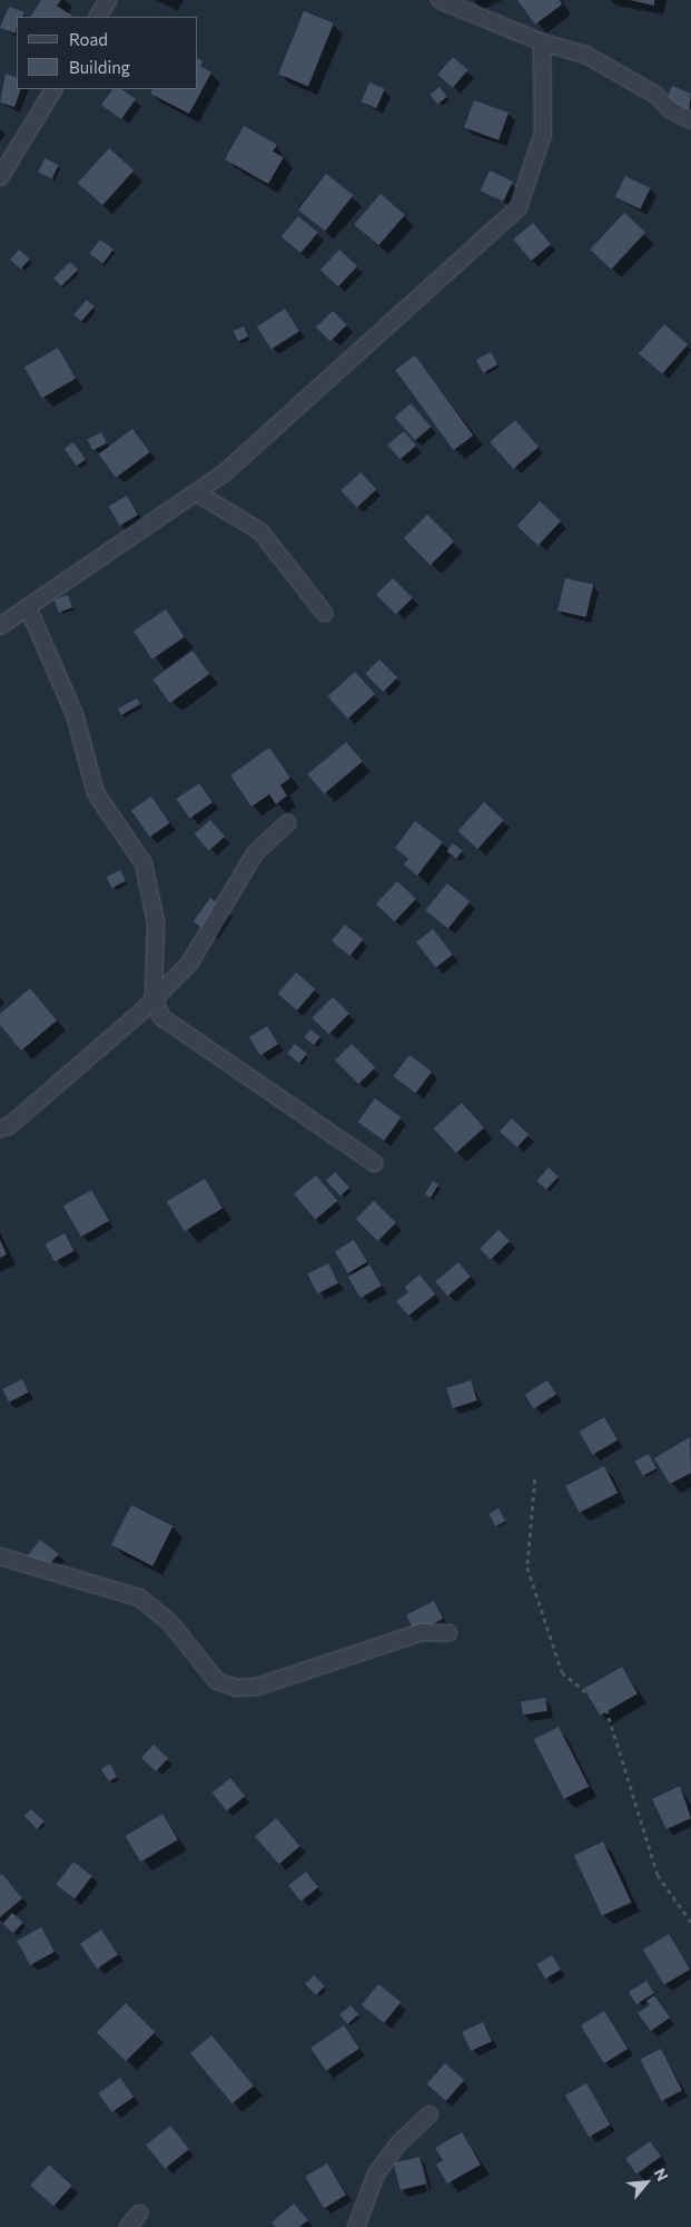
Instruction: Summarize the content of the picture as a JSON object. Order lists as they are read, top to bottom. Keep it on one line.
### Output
{"legend":["Road","Building"],"north":"top right"}
